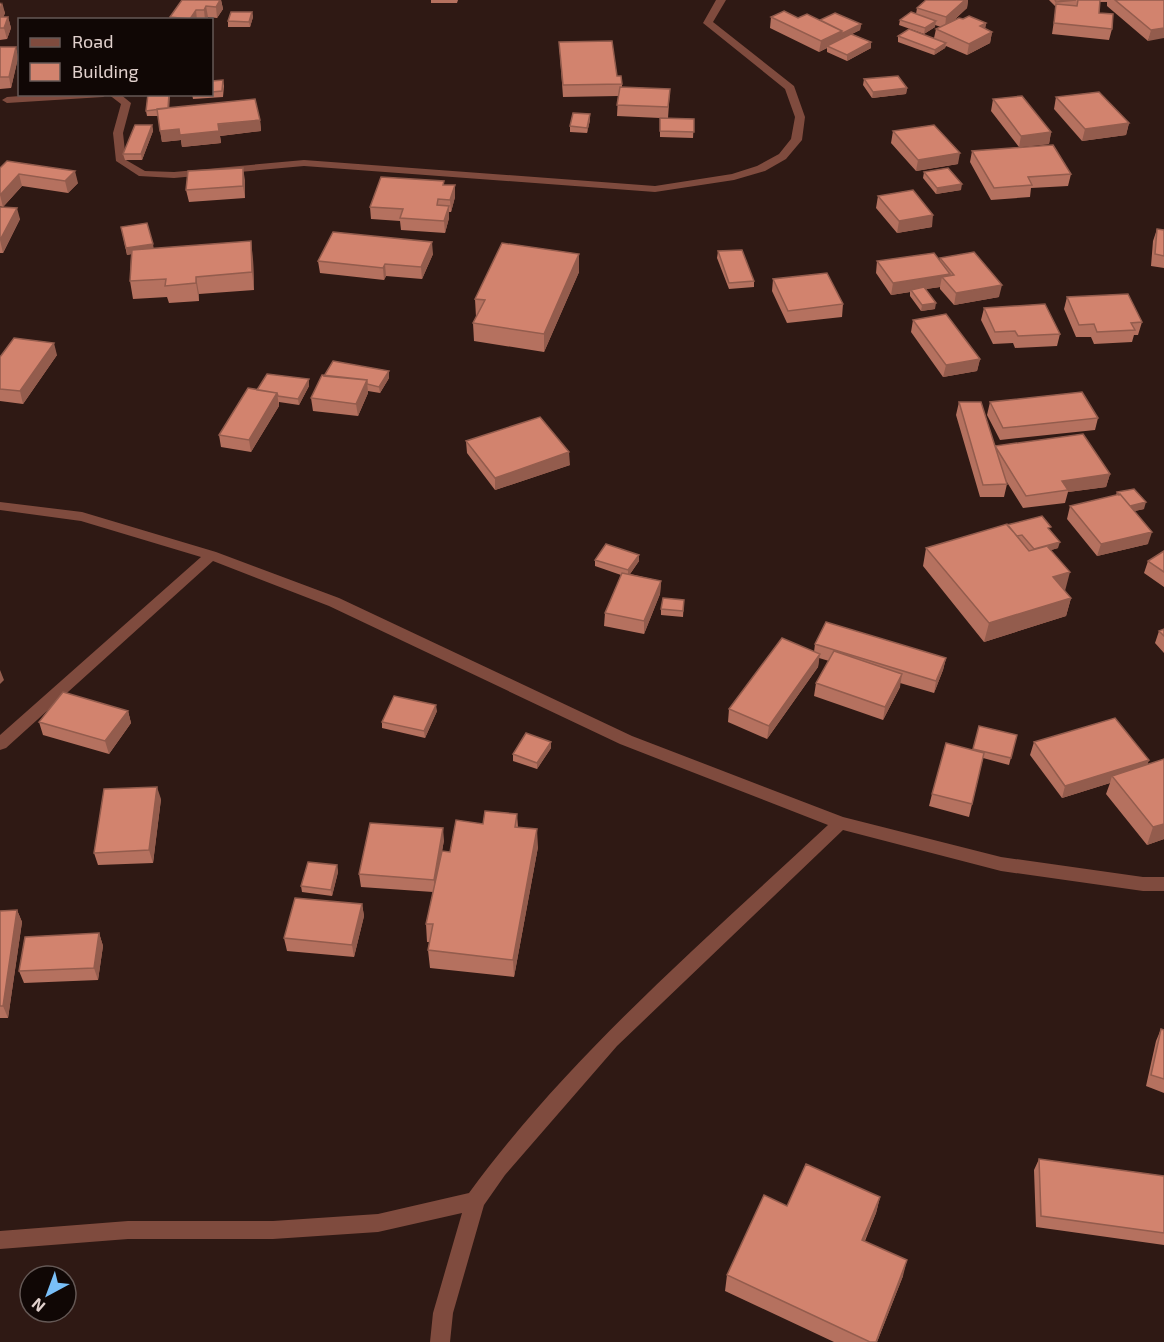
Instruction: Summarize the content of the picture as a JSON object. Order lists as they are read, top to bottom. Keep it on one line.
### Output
{"legend":["Road","Building"],"north":"bottom left"}
